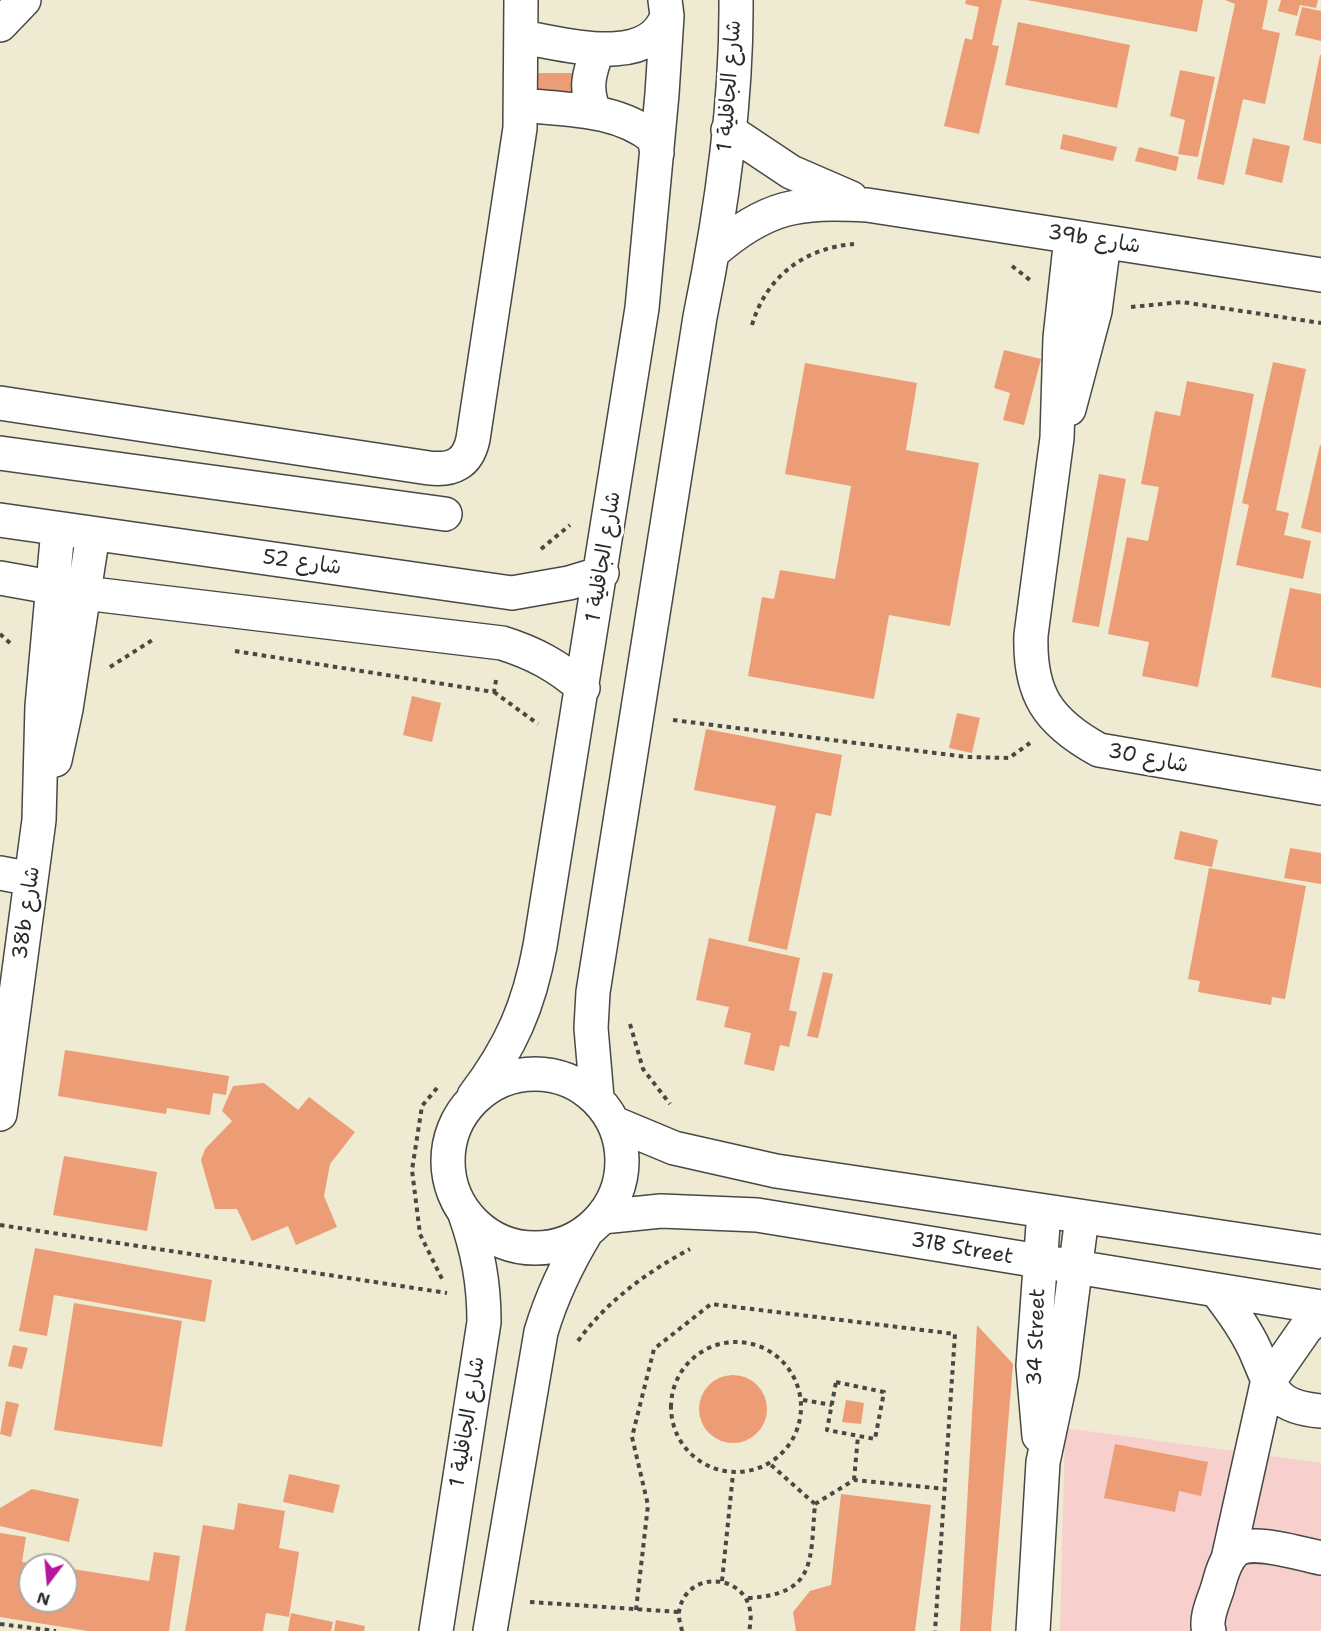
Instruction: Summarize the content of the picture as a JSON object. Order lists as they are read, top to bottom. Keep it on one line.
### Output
{"streets":{"street":["شارع الجافلية 1","39b شارع","شارع 52","شارع 30","38b شارع","31B Street","34 Street"]},"crossings":[["شارع الجافلية 1","39b شارع"],["شارع الجافلية 1","شارع 52"],["شارع الجافلية 1","31B Street"],["39b شارع","شارع 30"],["شارع 52","38b شارع"],["31B Street","34 Street"]],"north":"bottom"}
